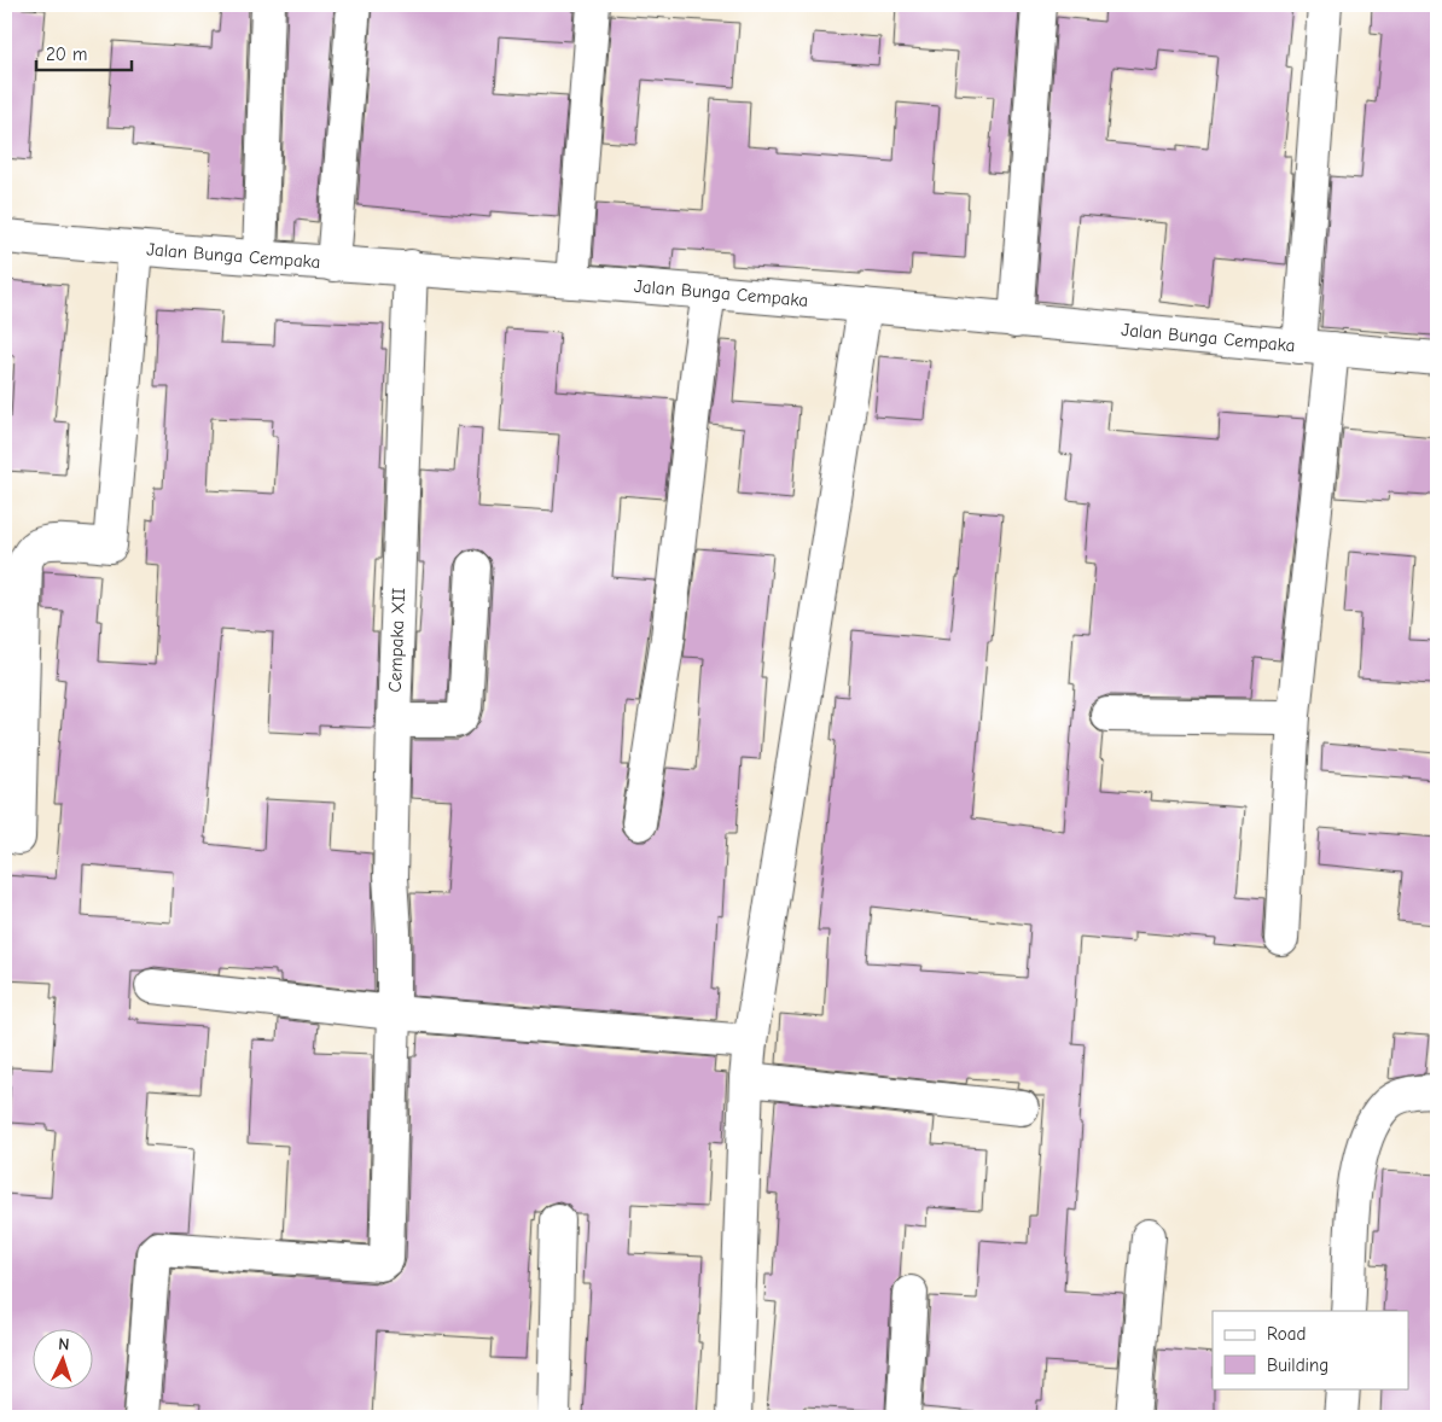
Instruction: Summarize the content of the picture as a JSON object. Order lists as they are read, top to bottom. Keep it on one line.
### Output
{"streets":{"street":["Jalan Bunga Cempaka","Cempaka XII"]},"crossings":[["Jalan Bunga Cempaka","Cempaka XII"]],"legend":["Road","Building"],"scale_bar":"20 m","north":"top"}
